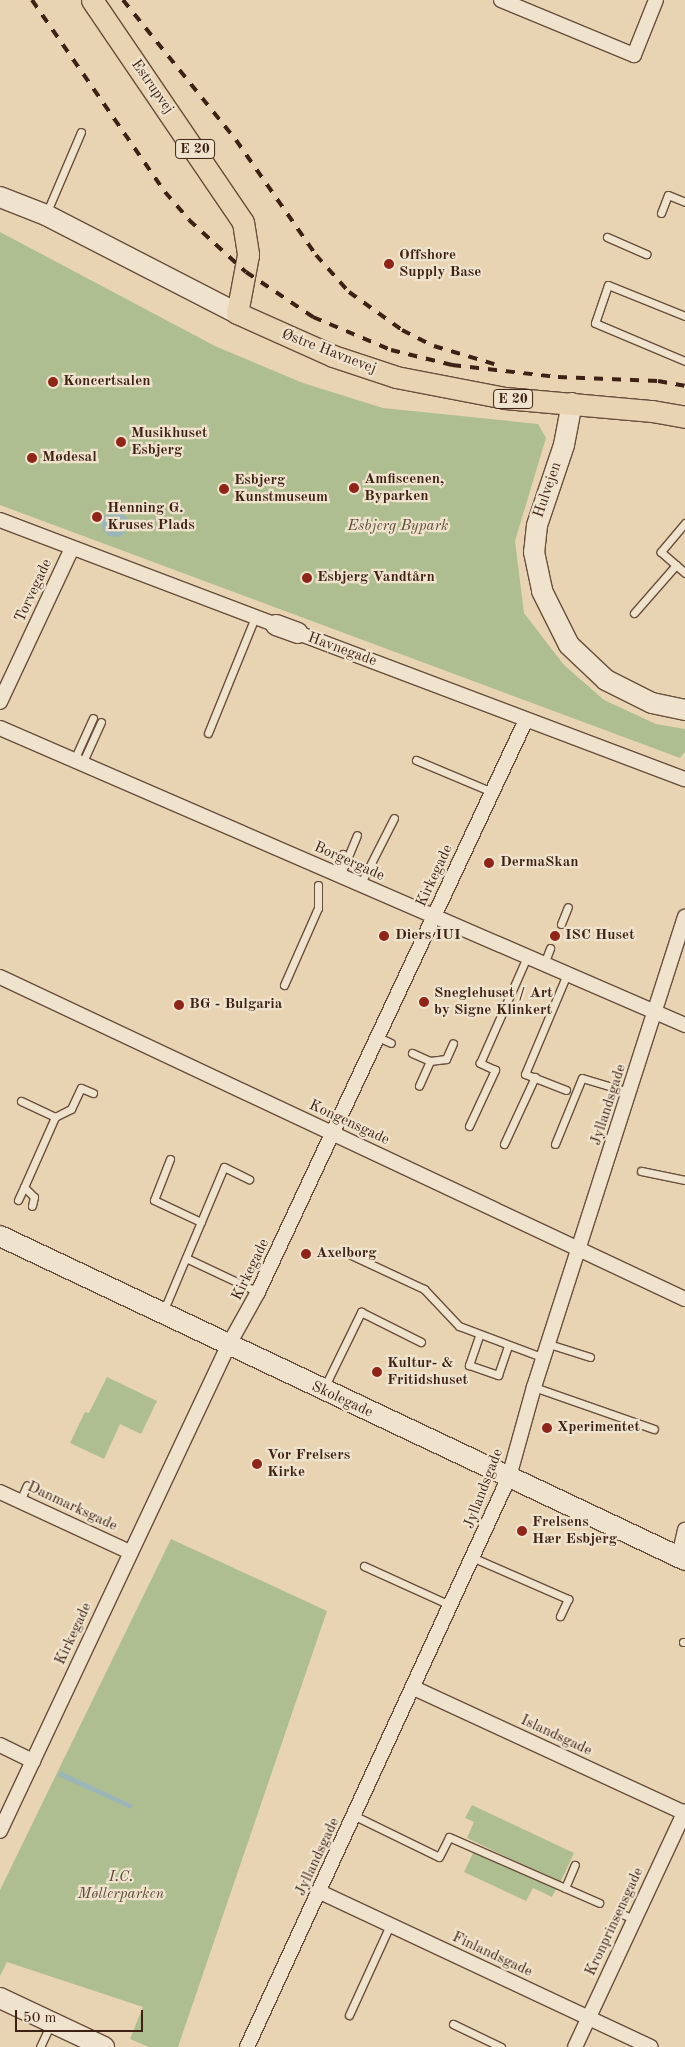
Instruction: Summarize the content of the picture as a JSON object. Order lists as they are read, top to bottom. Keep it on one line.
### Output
{"streets":{"main road":["Estrupvej","E 20","Østre Havnevej"],"street":["Hulvejen","Torvegade","Havnegade","Borgergade","Kirkegade","Jyllandsgade","Kongensgade","Skolegade","Danmarksgade","Islandsgade","Kronprinsensgade","Finlandsgade"]},"crossings":[["Estrupvej","Østre Havnevej"],["Østre Havnevej","Hulvejen"],["Torvegade","Havnegade"],["Havnegade","Kirkegade"],["Borgergade","Kirkegade"],["Borgergade","Jyllandsgade"],["Kirkegade","Kongensgade"],["Kirkegade","Skolegade"],["Kirkegade","Danmarksgade"],["Jyllandsgade","Kongensgade"],["Jyllandsgade","Skolegade"],["Jyllandsgade","Islandsgade"],["Jyllandsgade","Finlandsgade"],["Islandsgade","Kronprinsensgade"],["Kronprinsensgade","Finlandsgade"]],"parks":["Esbjerg Bypark","I.C. Møllerparken"],"places":["Offshore Supply Base","Koncertsalen","Musikhuset Esbjerg","Mødesal","Amfiscenen, Byparken","Esbjerg Kunstmuseum","Henning G. Kruses Plads","Esbjerg Vandtårn","DermaSkan","Diers IUI","ISC Huset","Sneglehuset / Art by Signe Klinkert","BG - Bulgaria","Axelborg","Kultur- & Fritidshuset","Xperimentet","Vor Frelsers Kirke","Frelsens Hær Esbjerg"],"scale_bar":"50 m"}
